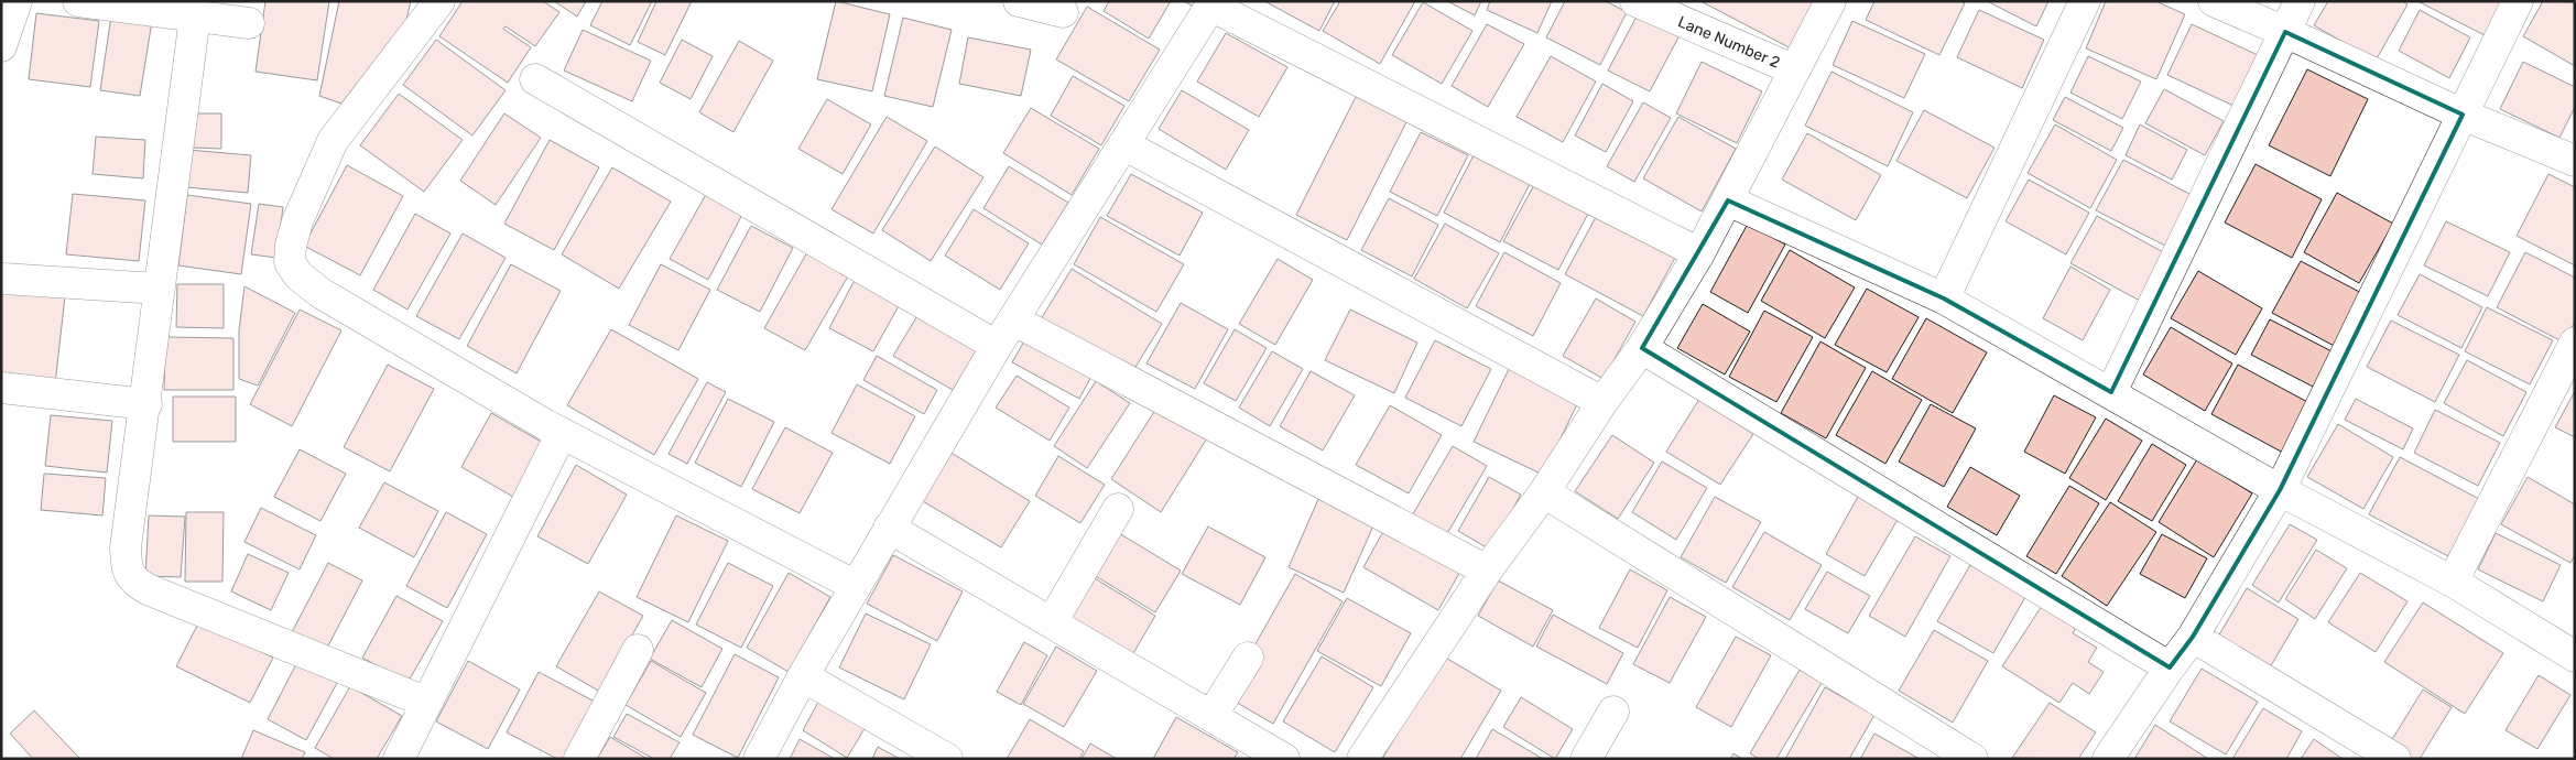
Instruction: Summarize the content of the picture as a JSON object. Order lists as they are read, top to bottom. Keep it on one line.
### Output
{"streets":{"street":["Lane Number 2"]}}
